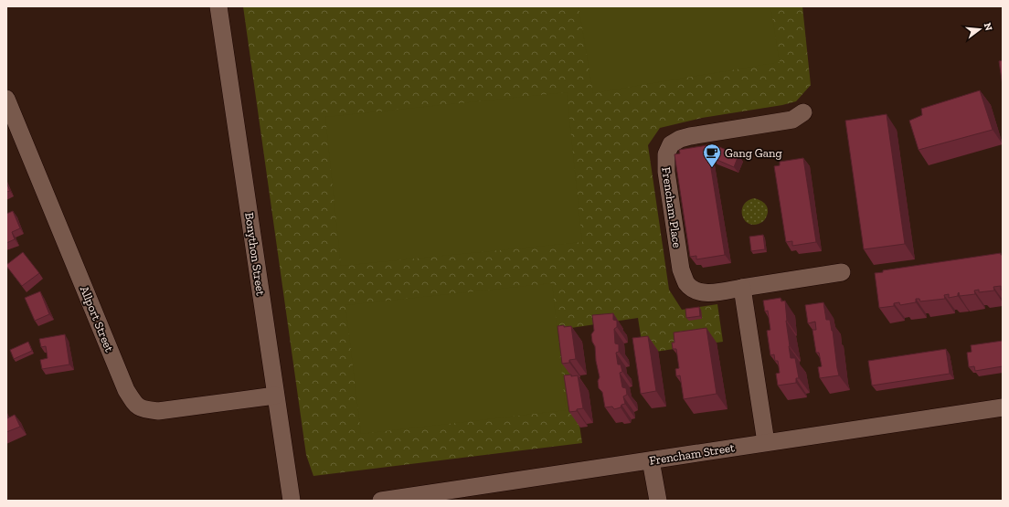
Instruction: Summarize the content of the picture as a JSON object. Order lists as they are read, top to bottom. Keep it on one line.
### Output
{"streets":{"street":["Frencham Place","Bonython Street","Allport Street","Frencham Street"]},"crossings":[["Bonython Street","Allport Street"]],"places":{"cafe":["Gang Gang"]},"north":"right"}
